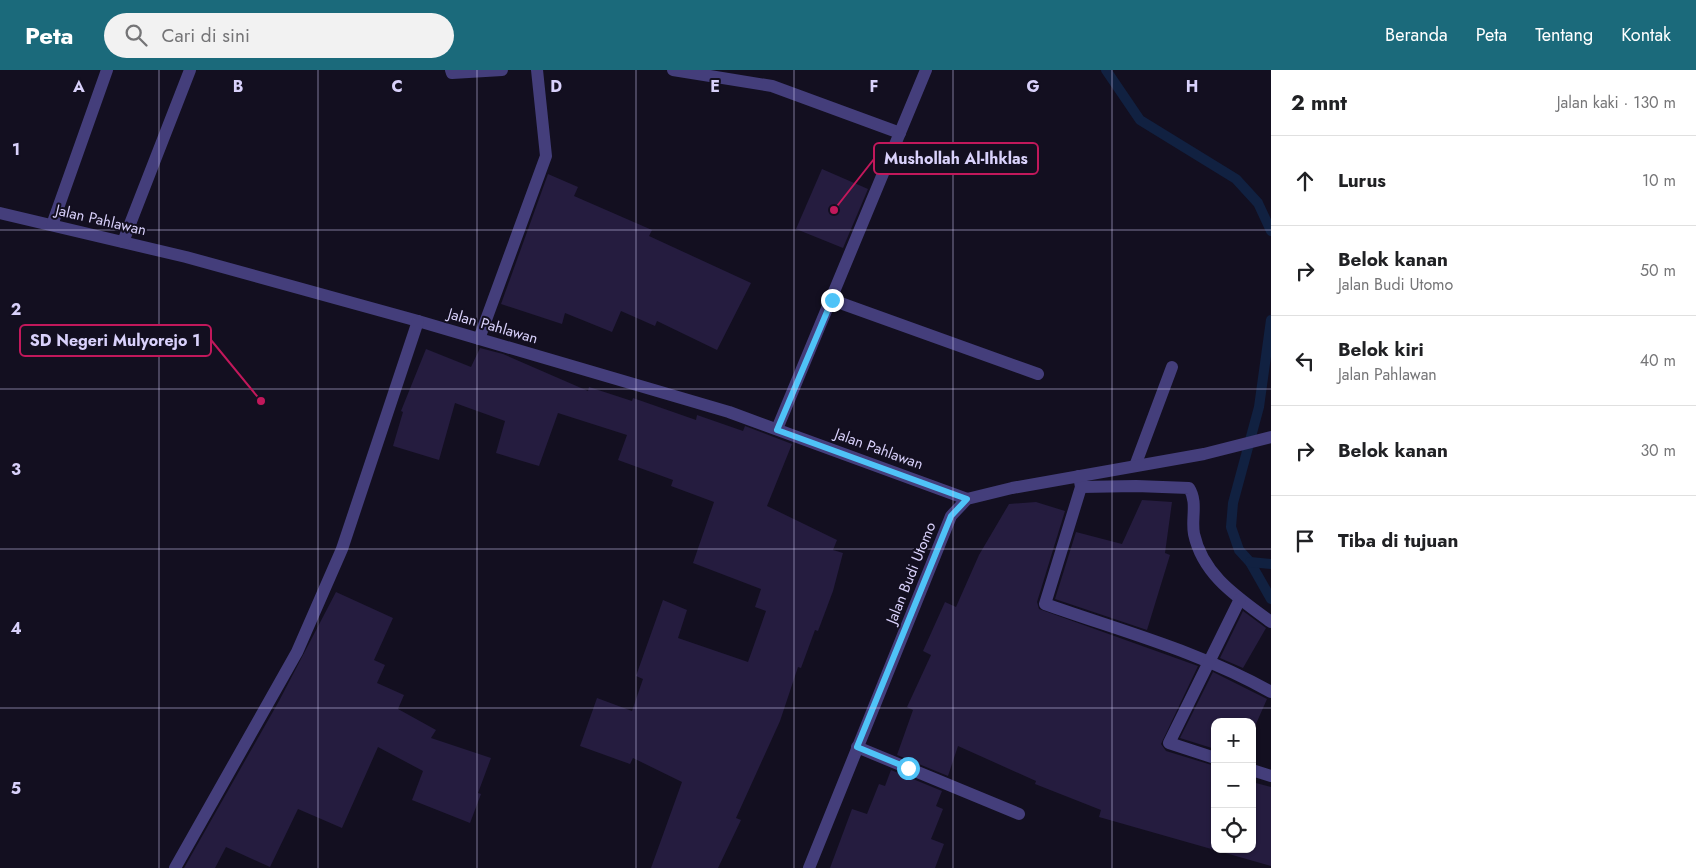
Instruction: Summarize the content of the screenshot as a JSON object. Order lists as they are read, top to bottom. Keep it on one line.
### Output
{"streets":{"street":["Jalan Pahlawan","Jalan Budi Utomo"]},"crossings":[["Jalan Pahlawan","Jalan Budi Utomo"]],"places":["Mushollah Al-Ihklas","SD Negeri Mulyorejo 1"],"page":{"header":"Peta","search":"Cari di sini","nav":["Beranda","Peta","Tentang","Kontak"],"heading":["2 mnt","Jalan kaki · 130 m"],"list":[["Lurus","10 m"],["Belok kanan","Jalan Budi Utomo","50 m"],["Belok kiri","Jalan Pahlawan","40 m"],["Belok kanan","30 m"],"Tiba di tujuan"],"map_buttons":["+","−"]},"grid":{"columns":["A","B","C","D","E","F","G","H"],"rows":["1","2","3","4","5"]}}
